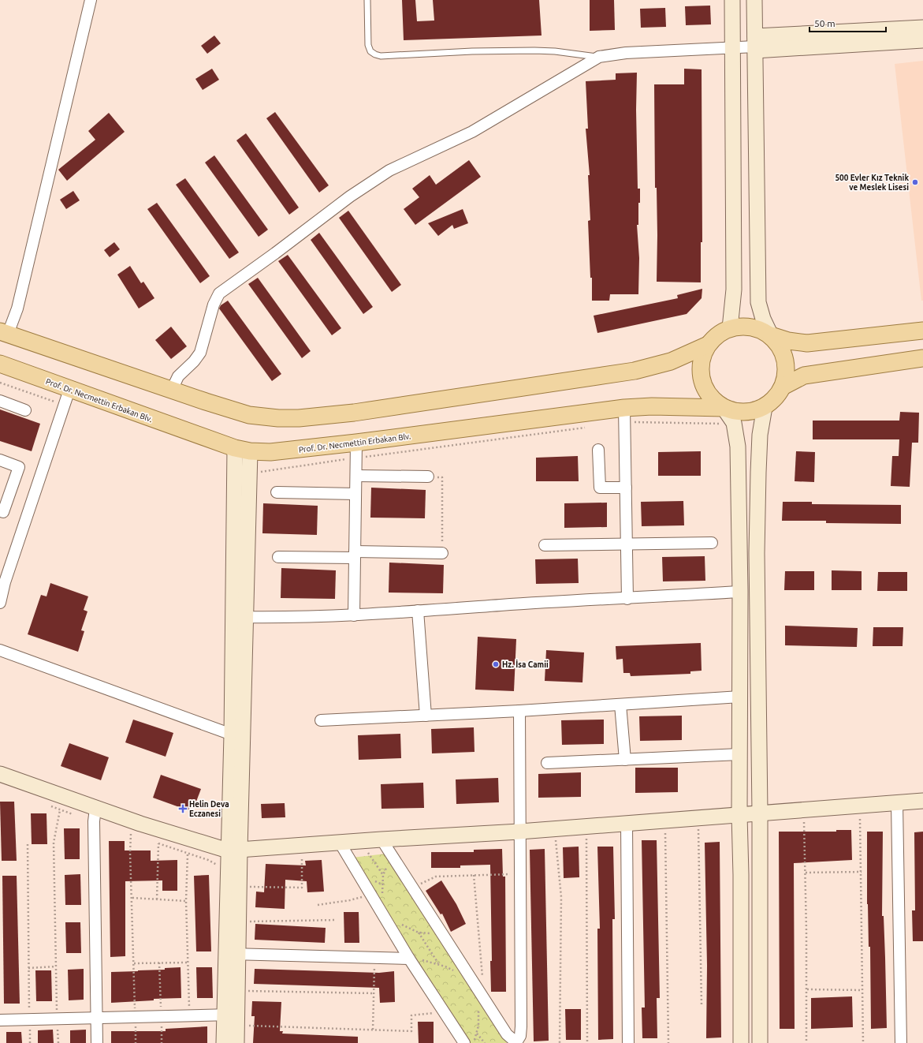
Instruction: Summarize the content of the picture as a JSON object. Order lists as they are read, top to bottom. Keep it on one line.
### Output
{"streets":{"main road":["Prof. Dr. Necmettin Erbakan Blv."]},"places":{"other":["500 Evler Kız Teknik ve Meslek Lisesi","Hz. İsa Camii"],"health":["Helin Deva Eczanesi"]},"scale_bar":"50 m"}
